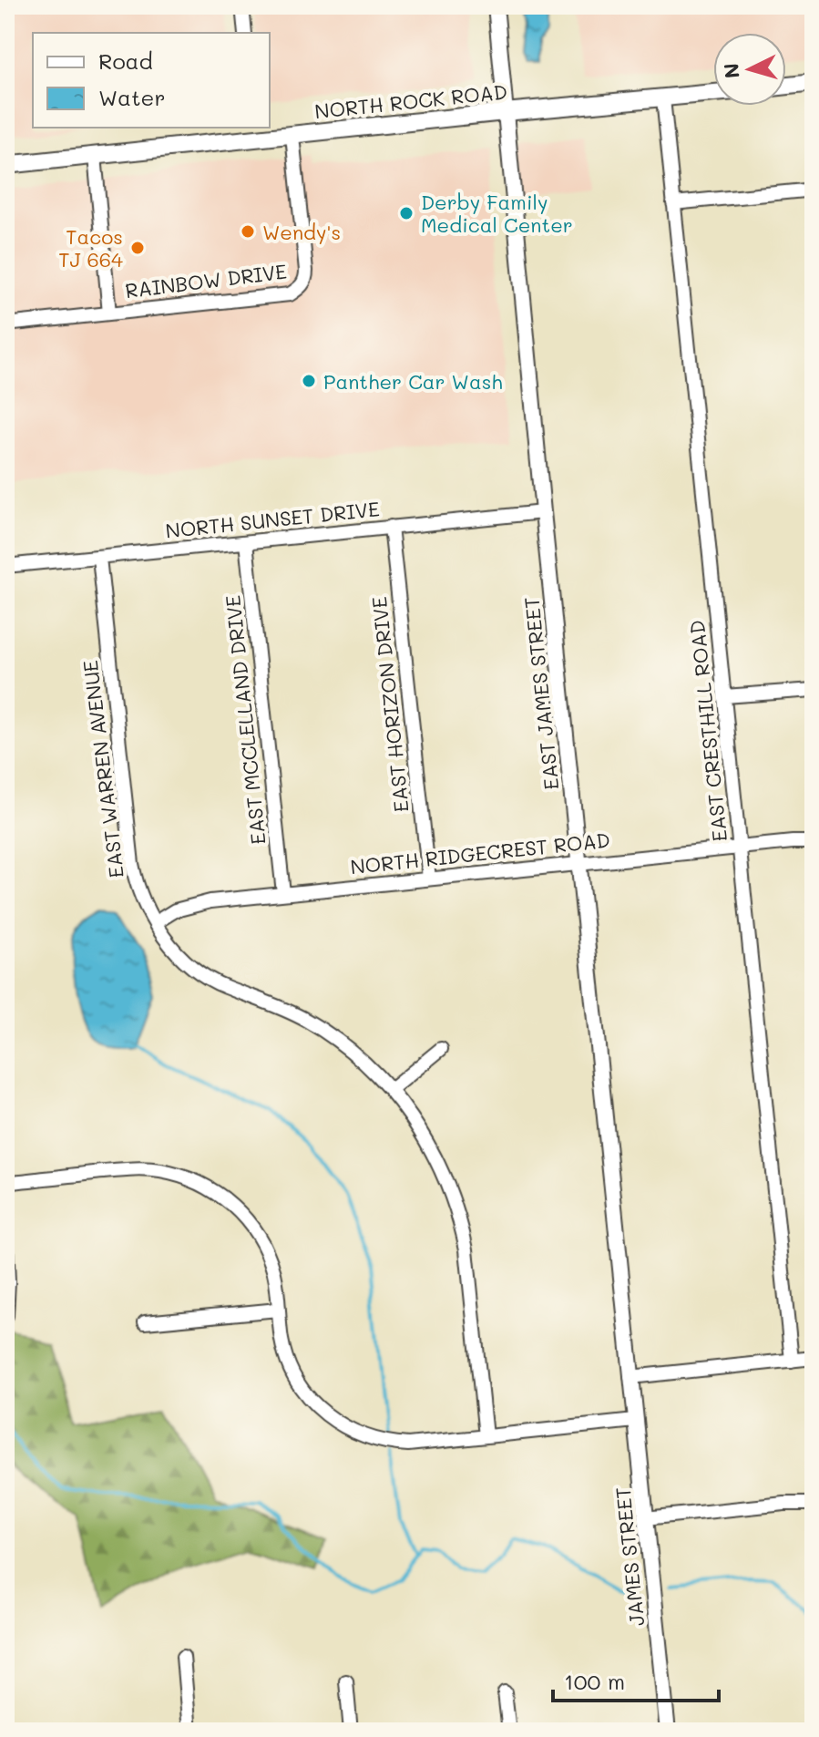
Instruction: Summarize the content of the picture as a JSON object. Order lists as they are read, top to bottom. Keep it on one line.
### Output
{"streets":{"main road":["NORTH ROCK ROAD"],"street":["RAINBOW DRIVE","NORTH SUNSET DRIVE","EAST JAMES STREET","EAST HORIZON DRIVE","EAST MCCLELLAND DRIVE","EAST CRESTHILL ROAD","EAST WARREN AVENUE","NORTH RIDGECREST ROAD","JAMES STREET"]},"crossings":[["NORTH ROCK ROAD","RAINBOW DRIVE"],["NORTH ROCK ROAD","EAST JAMES STREET"],["NORTH ROCK ROAD","EAST CRESTHILL ROAD"],["NORTH SUNSET DRIVE","EAST JAMES STREET"],["NORTH SUNSET DRIVE","EAST HORIZON DRIVE"],["NORTH SUNSET DRIVE","EAST MCCLELLAND DRIVE"],["NORTH SUNSET DRIVE","EAST WARREN AVENUE"],["EAST JAMES STREET","NORTH RIDGECREST ROAD"],["EAST JAMES STREET","JAMES STREET"],["EAST HORIZON DRIVE","NORTH RIDGECREST ROAD"],["EAST MCCLELLAND DRIVE","NORTH RIDGECREST ROAD"],["EAST CRESTHILL ROAD","NORTH RIDGECREST ROAD"],["EAST WARREN AVENUE","NORTH RIDGECREST ROAD"]],"places":["Derby Family Medical Center","Wendy's","Tacos TJ 664","Panther Car Wash"],"legend":["Road","Water"],"scale_bar":"100 m","north":"left"}
